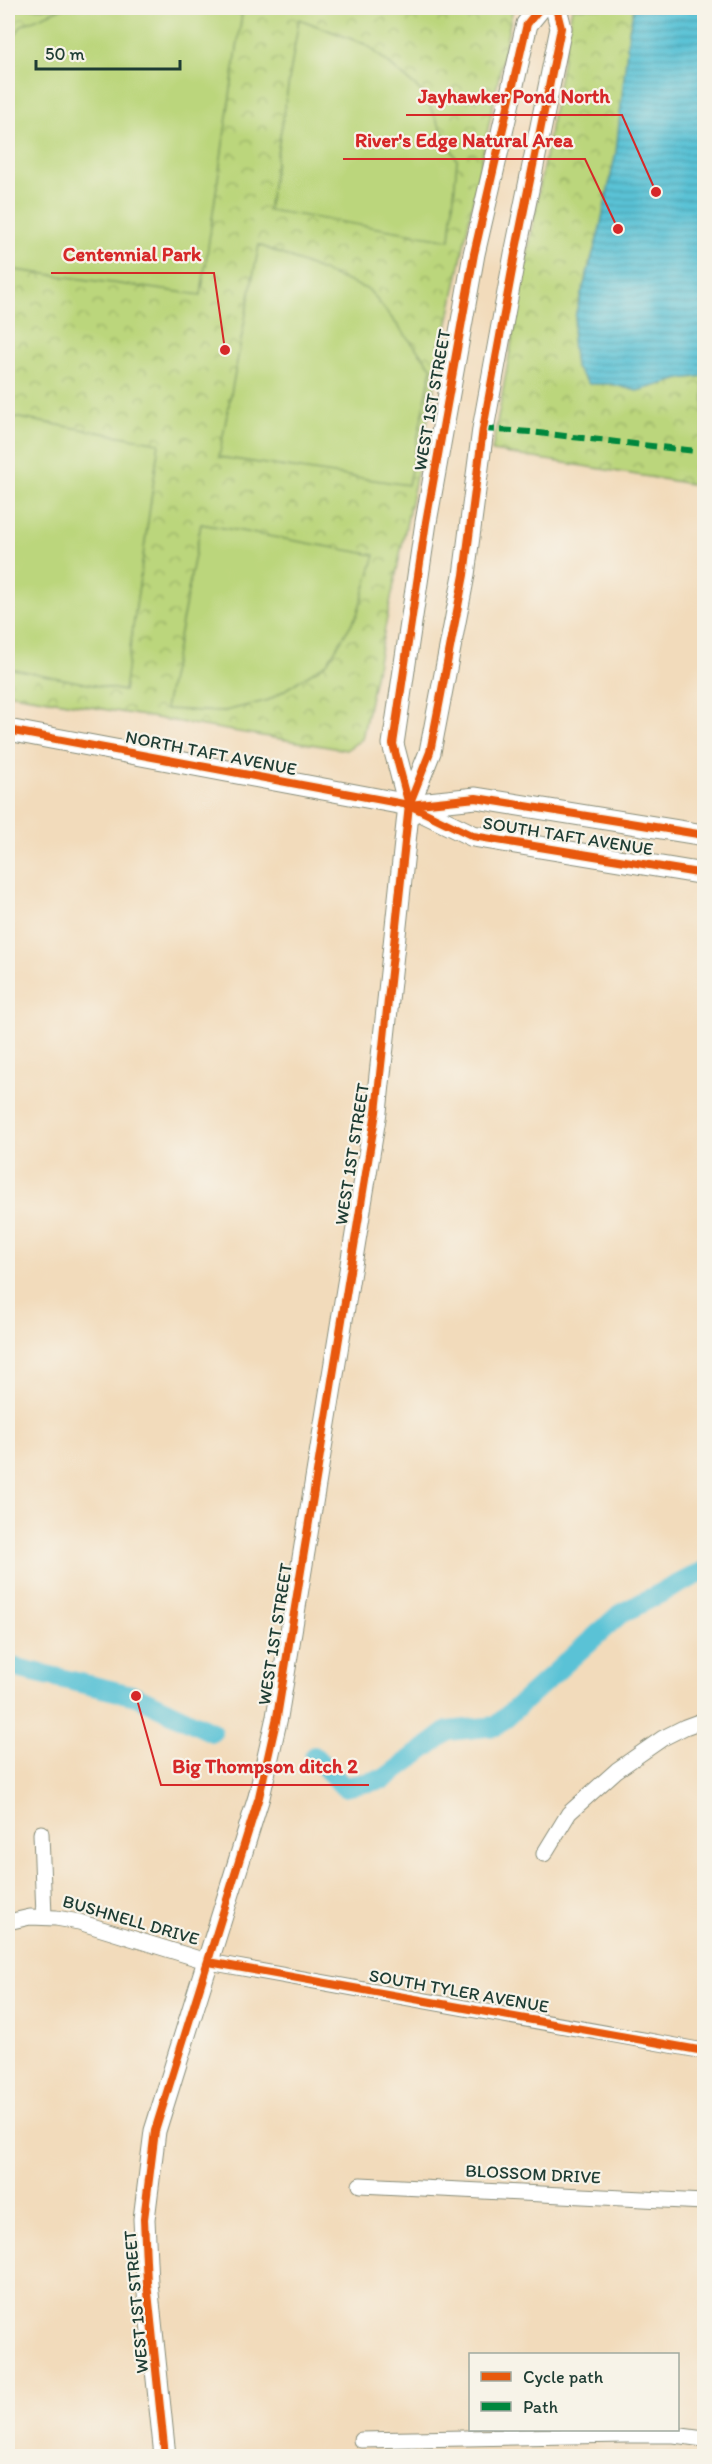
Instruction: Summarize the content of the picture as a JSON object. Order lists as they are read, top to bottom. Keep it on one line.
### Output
{"streets":{"main road":["WEST 1ST STREET","NORTH TAFT AVENUE","SOUTH TAFT AVENUE"],"street":["BUSHNELL DRIVE","SOUTH TYLER AVENUE","BLOSSOM DRIVE"]},"crossings":[["WEST 1ST STREET","NORTH TAFT AVENUE"],["WEST 1ST STREET","SOUTH TAFT AVENUE"],["WEST 1ST STREET","BUSHNELL DRIVE"],["WEST 1ST STREET","SOUTH TYLER AVENUE"],["NORTH TAFT AVENUE","SOUTH TAFT AVENUE"],["BUSHNELL DRIVE","SOUTH TYLER AVENUE"]],"places":["Jayhawker Pond North","River's Edge Natural Area","Centennial Park","Big Thompson ditch 2"],"legend":["Cycle path","Path"],"scale_bar":"50 m"}
